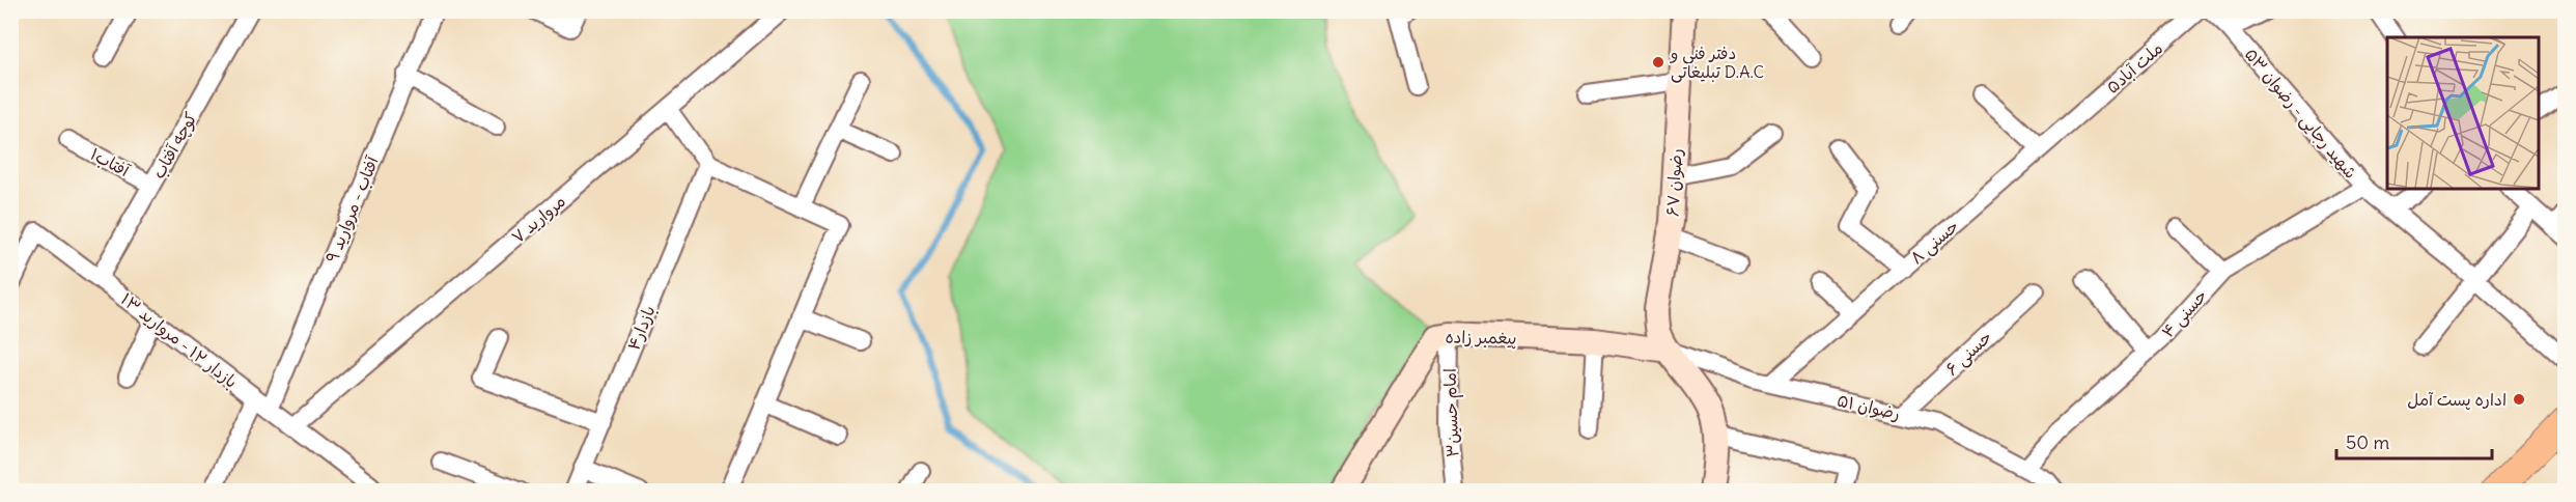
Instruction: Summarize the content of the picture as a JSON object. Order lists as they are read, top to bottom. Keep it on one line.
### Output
{"streets":{"street":["ملت آباد۵","شهید رجایی - رضوان ۵۳","کوچه آفتاب","آفتاب۱","رضوان ۶۷","آفتاب - مروارید ۹","مروارید ۷","حسنی ۸","حسنی ۴","بازدار۴","پیغمبر زاده","بازدار ۱۲ - مروارید ۱۳","حسنی ۶","رضوان ۵۱","امام حسین۳"]},"crossings":[["ملت آباد۵","حسنی ۸"],["شهید رجایی - رضوان ۵۳","حسنی ۴"],["کوچه آفتاب","آفتاب۱"],["کوچه آفتاب","بازدار ۱۲ - مروارید ۱۳"],["رضوان ۶۷","پیغمبر زاده"],["رضوان ۶۷","رضوان ۵۱"],["آفتاب - مروارید ۹","بازدار ۱۲ - مروارید ۱۳"],["مروارید ۷","بازدار ۱۲ - مروارید ۱۳"],["حسنی ۸","رضوان ۵۱"],["حسنی ۴","رضوان ۵۱"],["پیغمبر زاده","رضوان ۵۱"],["پیغمبر زاده","امام حسین۳"],["حسنی ۶","رضوان ۵۱"]],"places":["دفتر فنی و تبلیغاتی D.A.C","اداره پست آمل"],"scale_bar":"50 m"}
